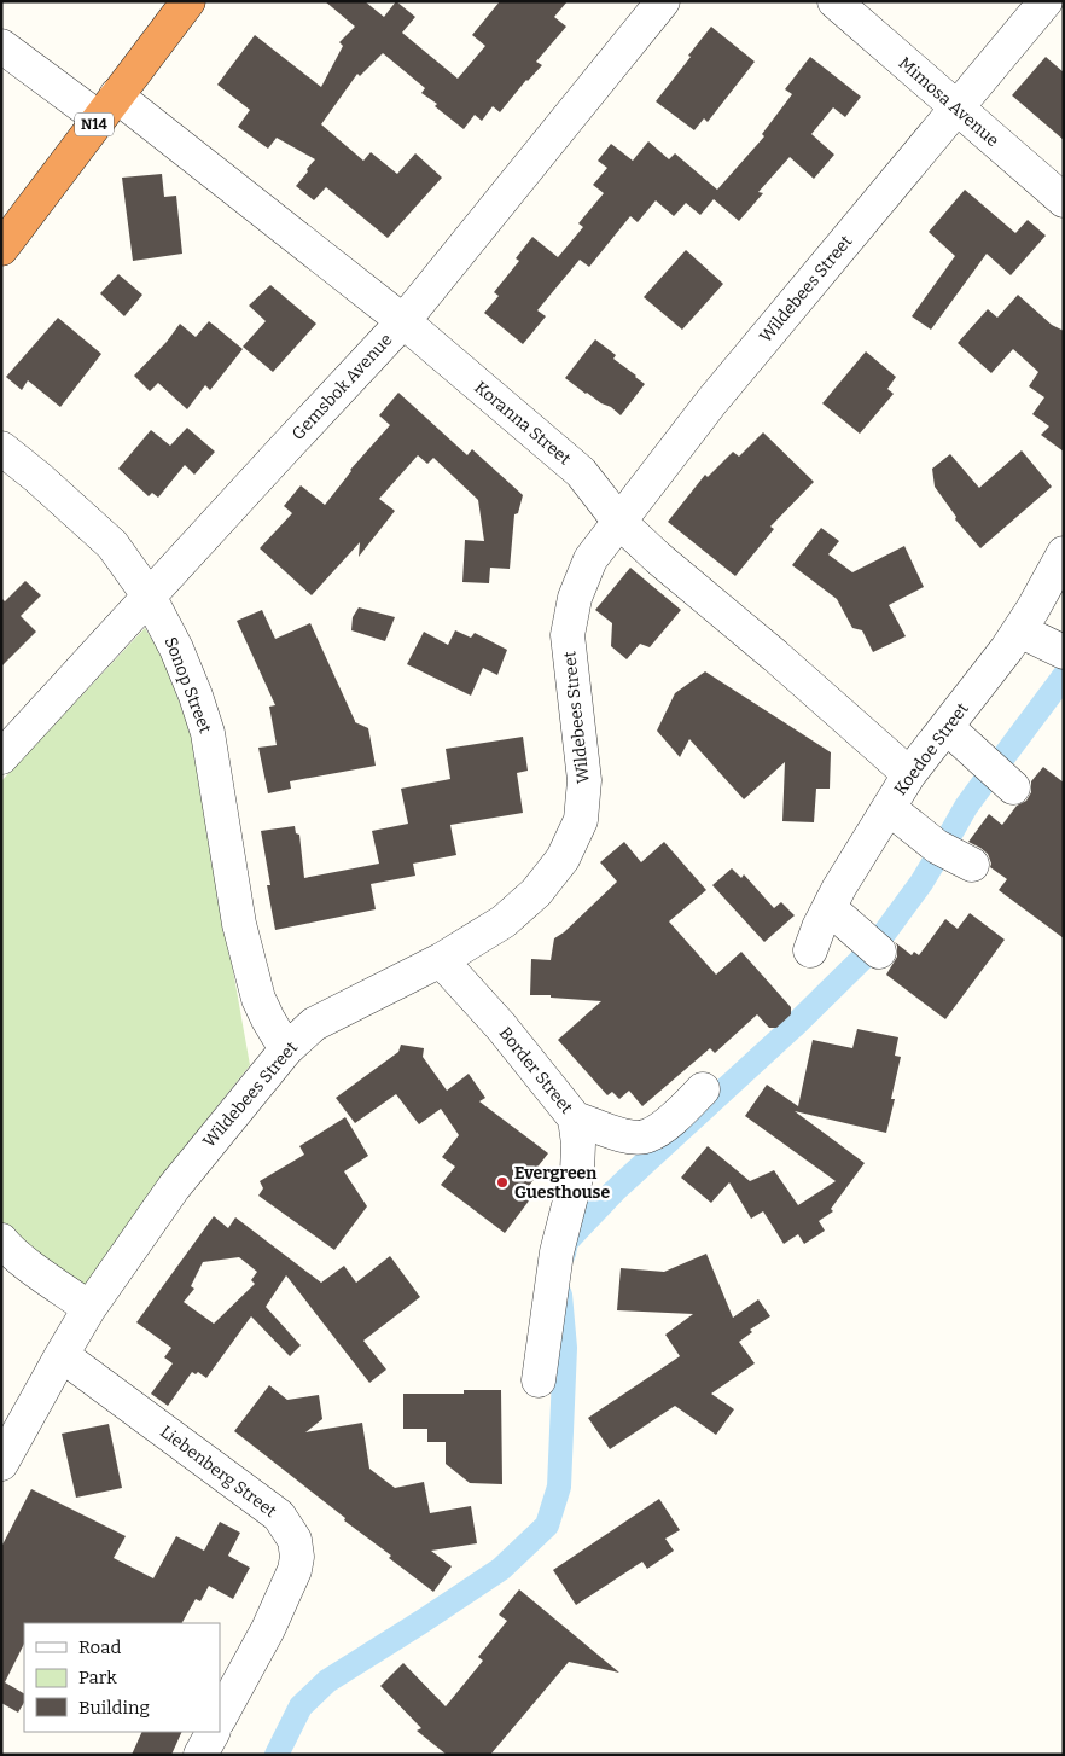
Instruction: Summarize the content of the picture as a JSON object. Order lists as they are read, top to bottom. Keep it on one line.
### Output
{"streets":{"highway":["N14"],"street":["Mimosa Avenue","Wildebees Street","Gemsbok Avenue","Koranna Street","Sonop Street","Koedoe Street","Border Street","Liebenberg Street"]},"crossings":[["Mimosa Avenue","Wildebees Street"],["N14","Koranna Street"],["Wildebees Street","Koranna Street"],["Wildebees Street","Sonop Street"],["Wildebees Street","Border Street"],["Wildebees Street","Liebenberg Street"],["Gemsbok Avenue","Koranna Street"],["Gemsbok Avenue","Sonop Street"],["Koranna Street","Koedoe Street"]],"places":["Evergreen Guesthouse"],"legend":["Road","Park","Building"]}
